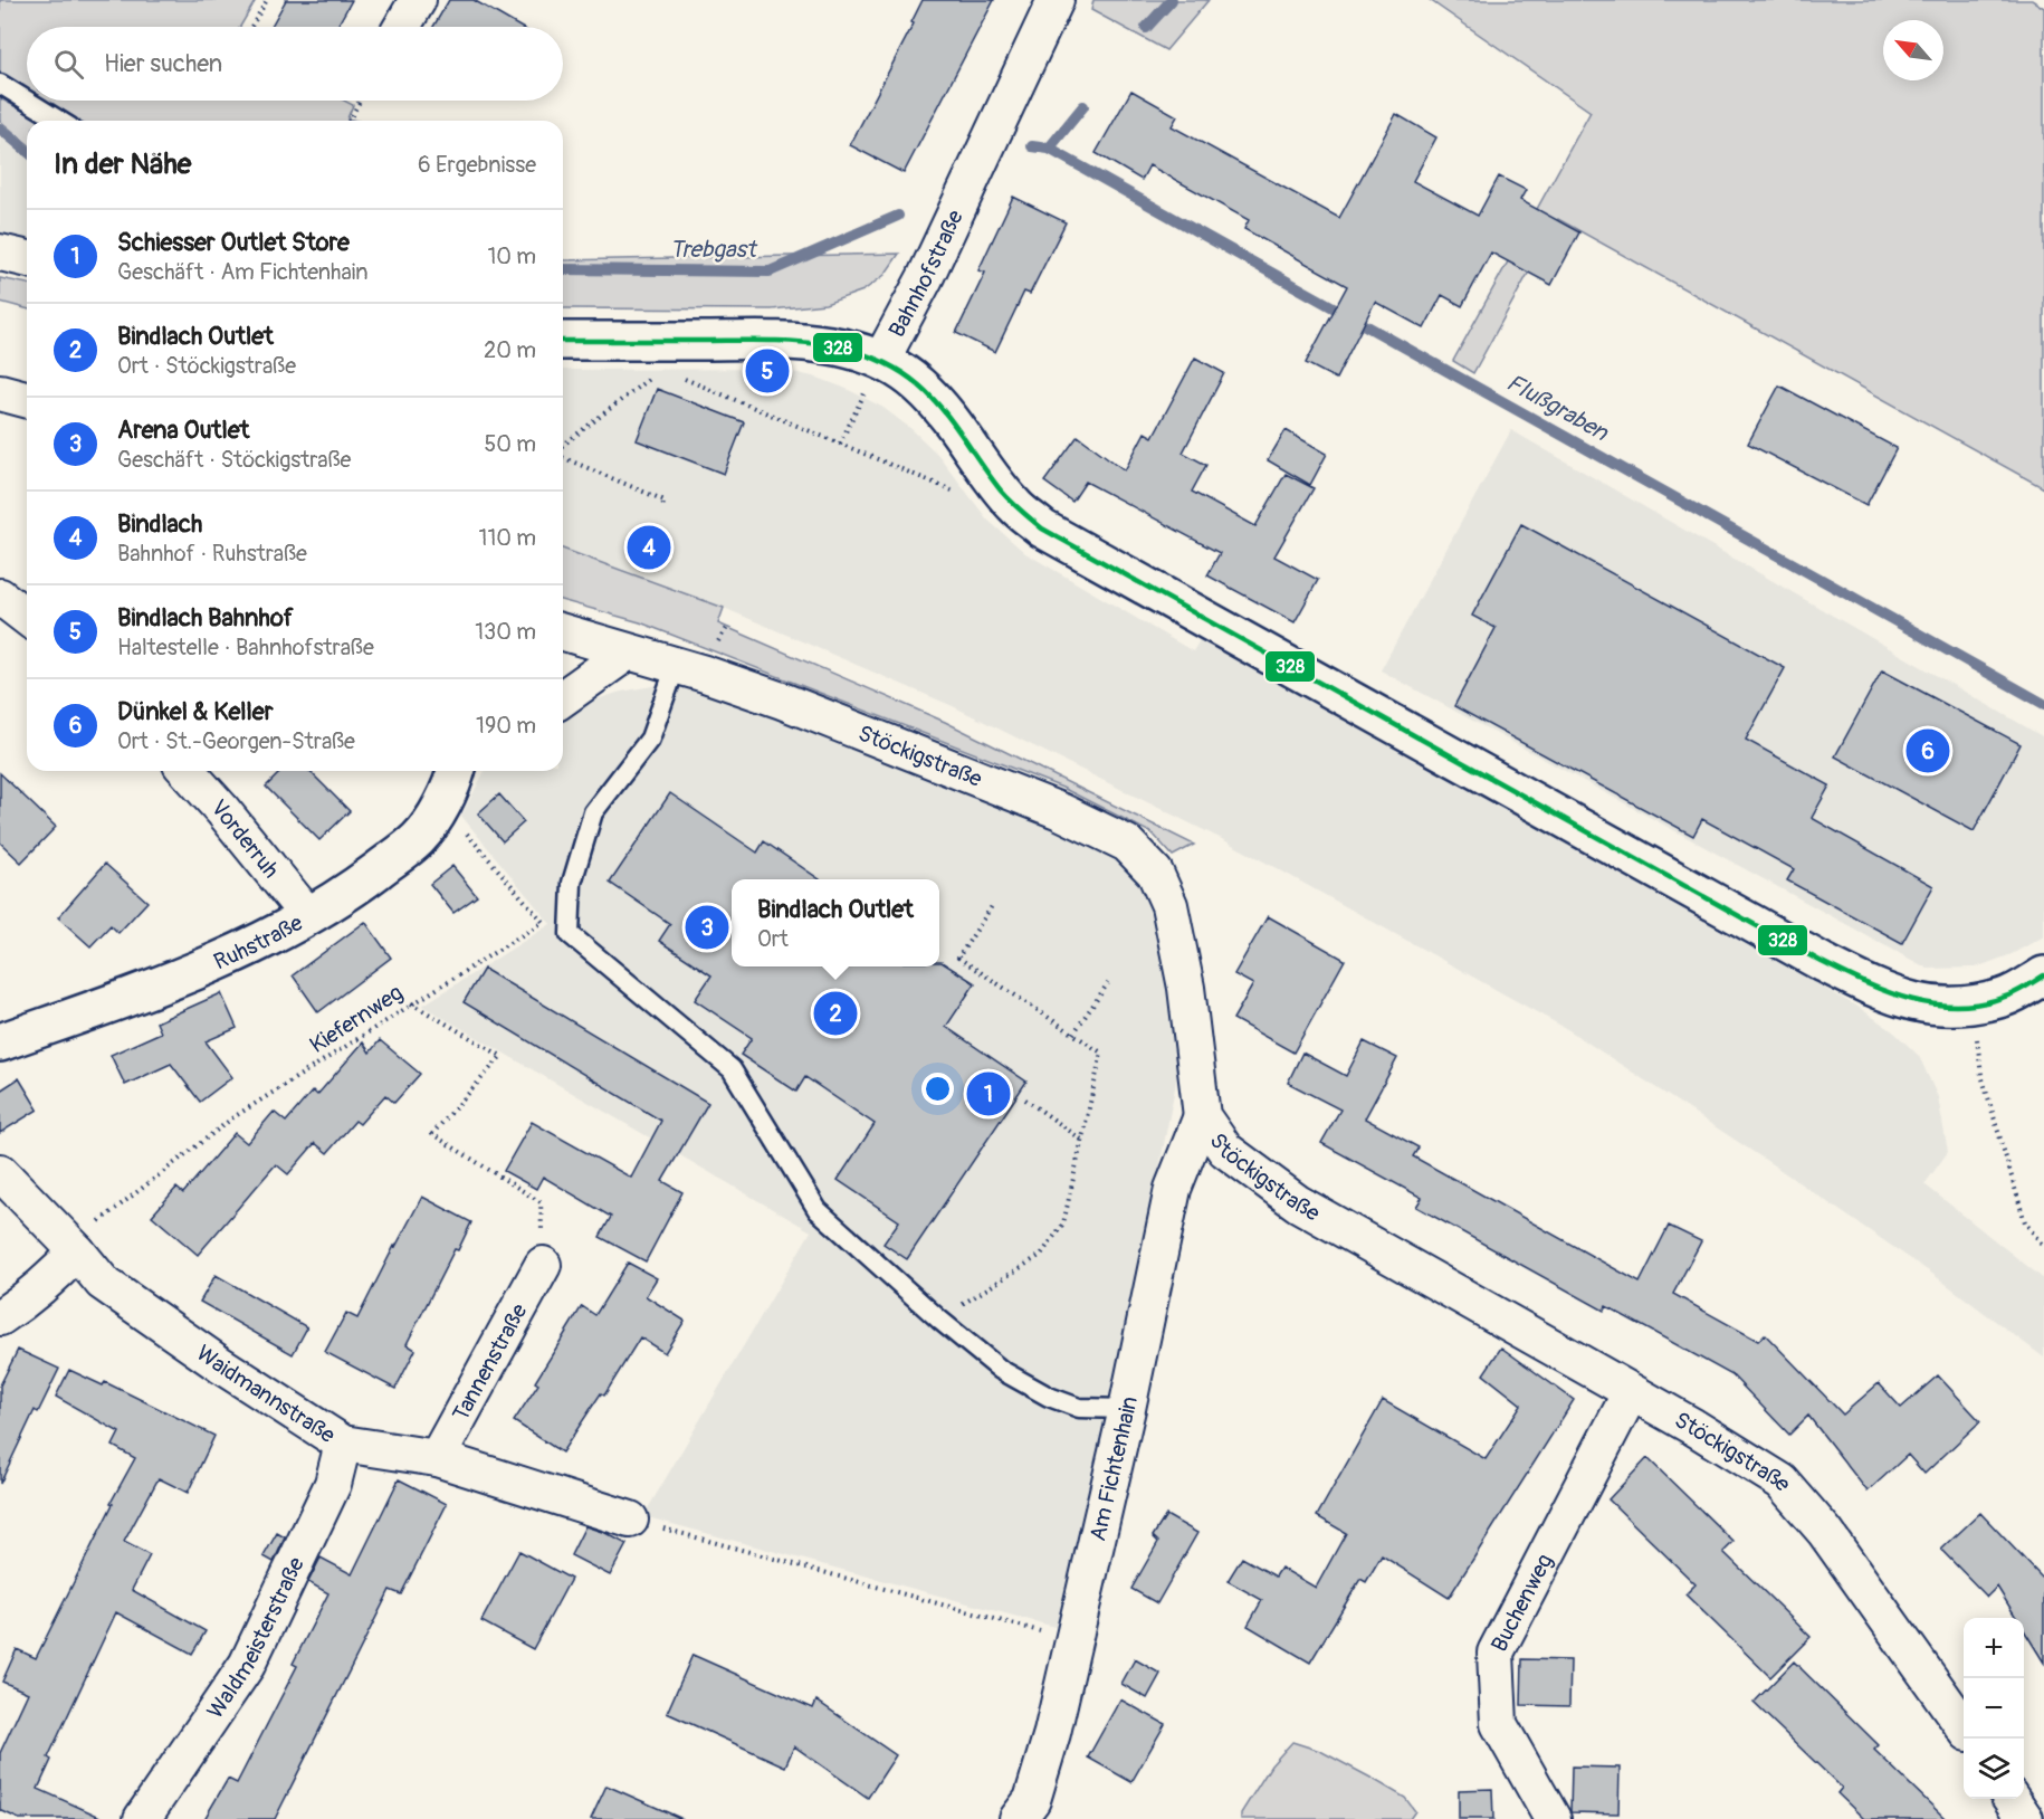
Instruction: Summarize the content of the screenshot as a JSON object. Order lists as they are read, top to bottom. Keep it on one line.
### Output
{"streets":{"street":["Bahnhofstraße","Stöckigstraße","Vorderruh","Ruhstraße","Tannenstraße","Waidmannstraße","Am Fichtenhain","Buchenweg","Waldmeisterstraße"],"path":["Kiefernweg"]},"crossings":[["Stöckigstraße","Am Fichtenhain"],["Stöckigstraße","Buchenweg"],["Vorderruh","Ruhstraße"],["Ruhstraße","Kiefernweg"],["Kiefernweg","Waidmannstraße"],["Tannenstraße","Waidmannstraße"],["Waidmannstraße","Waldmeisterstraße"]],"water":["Trebgast","Flußgraben"],"lines":["transit line 328"],"north":"top left","page":{"search":"Hier suchen","heading":["In der Nähe","6 Ergebnisse"],"list":[{"mark":"1","name":"Schiesser Outlet Store","note":"Geschäft · Am Fichtenhain","value":"10 m"},{"mark":"2","name":"Bindlach Outlet","note":"Ort · Stöckigstraße","value":"20 m"},{"mark":"3","name":"Arena Outlet","note":"Geschäft · Stöckigstraße","value":"50 m"},{"mark":"4","name":"Bindlach","note":"Bahnhof · Ruhstraße","value":"110 m"},{"mark":"5","name":"Bindlach Bahnhof","note":"Haltestelle · Bahnhofstraße","value":"130 m"},{"mark":"6","name":"Dünkel & Keller","note":"Ort · St.-Georgen-Straße","value":"190 m"}],"pins":["5","4","6","3","2","1"],"popup":["Bindlach Outlet","Ort"],"map_buttons":["+","−"]}}
